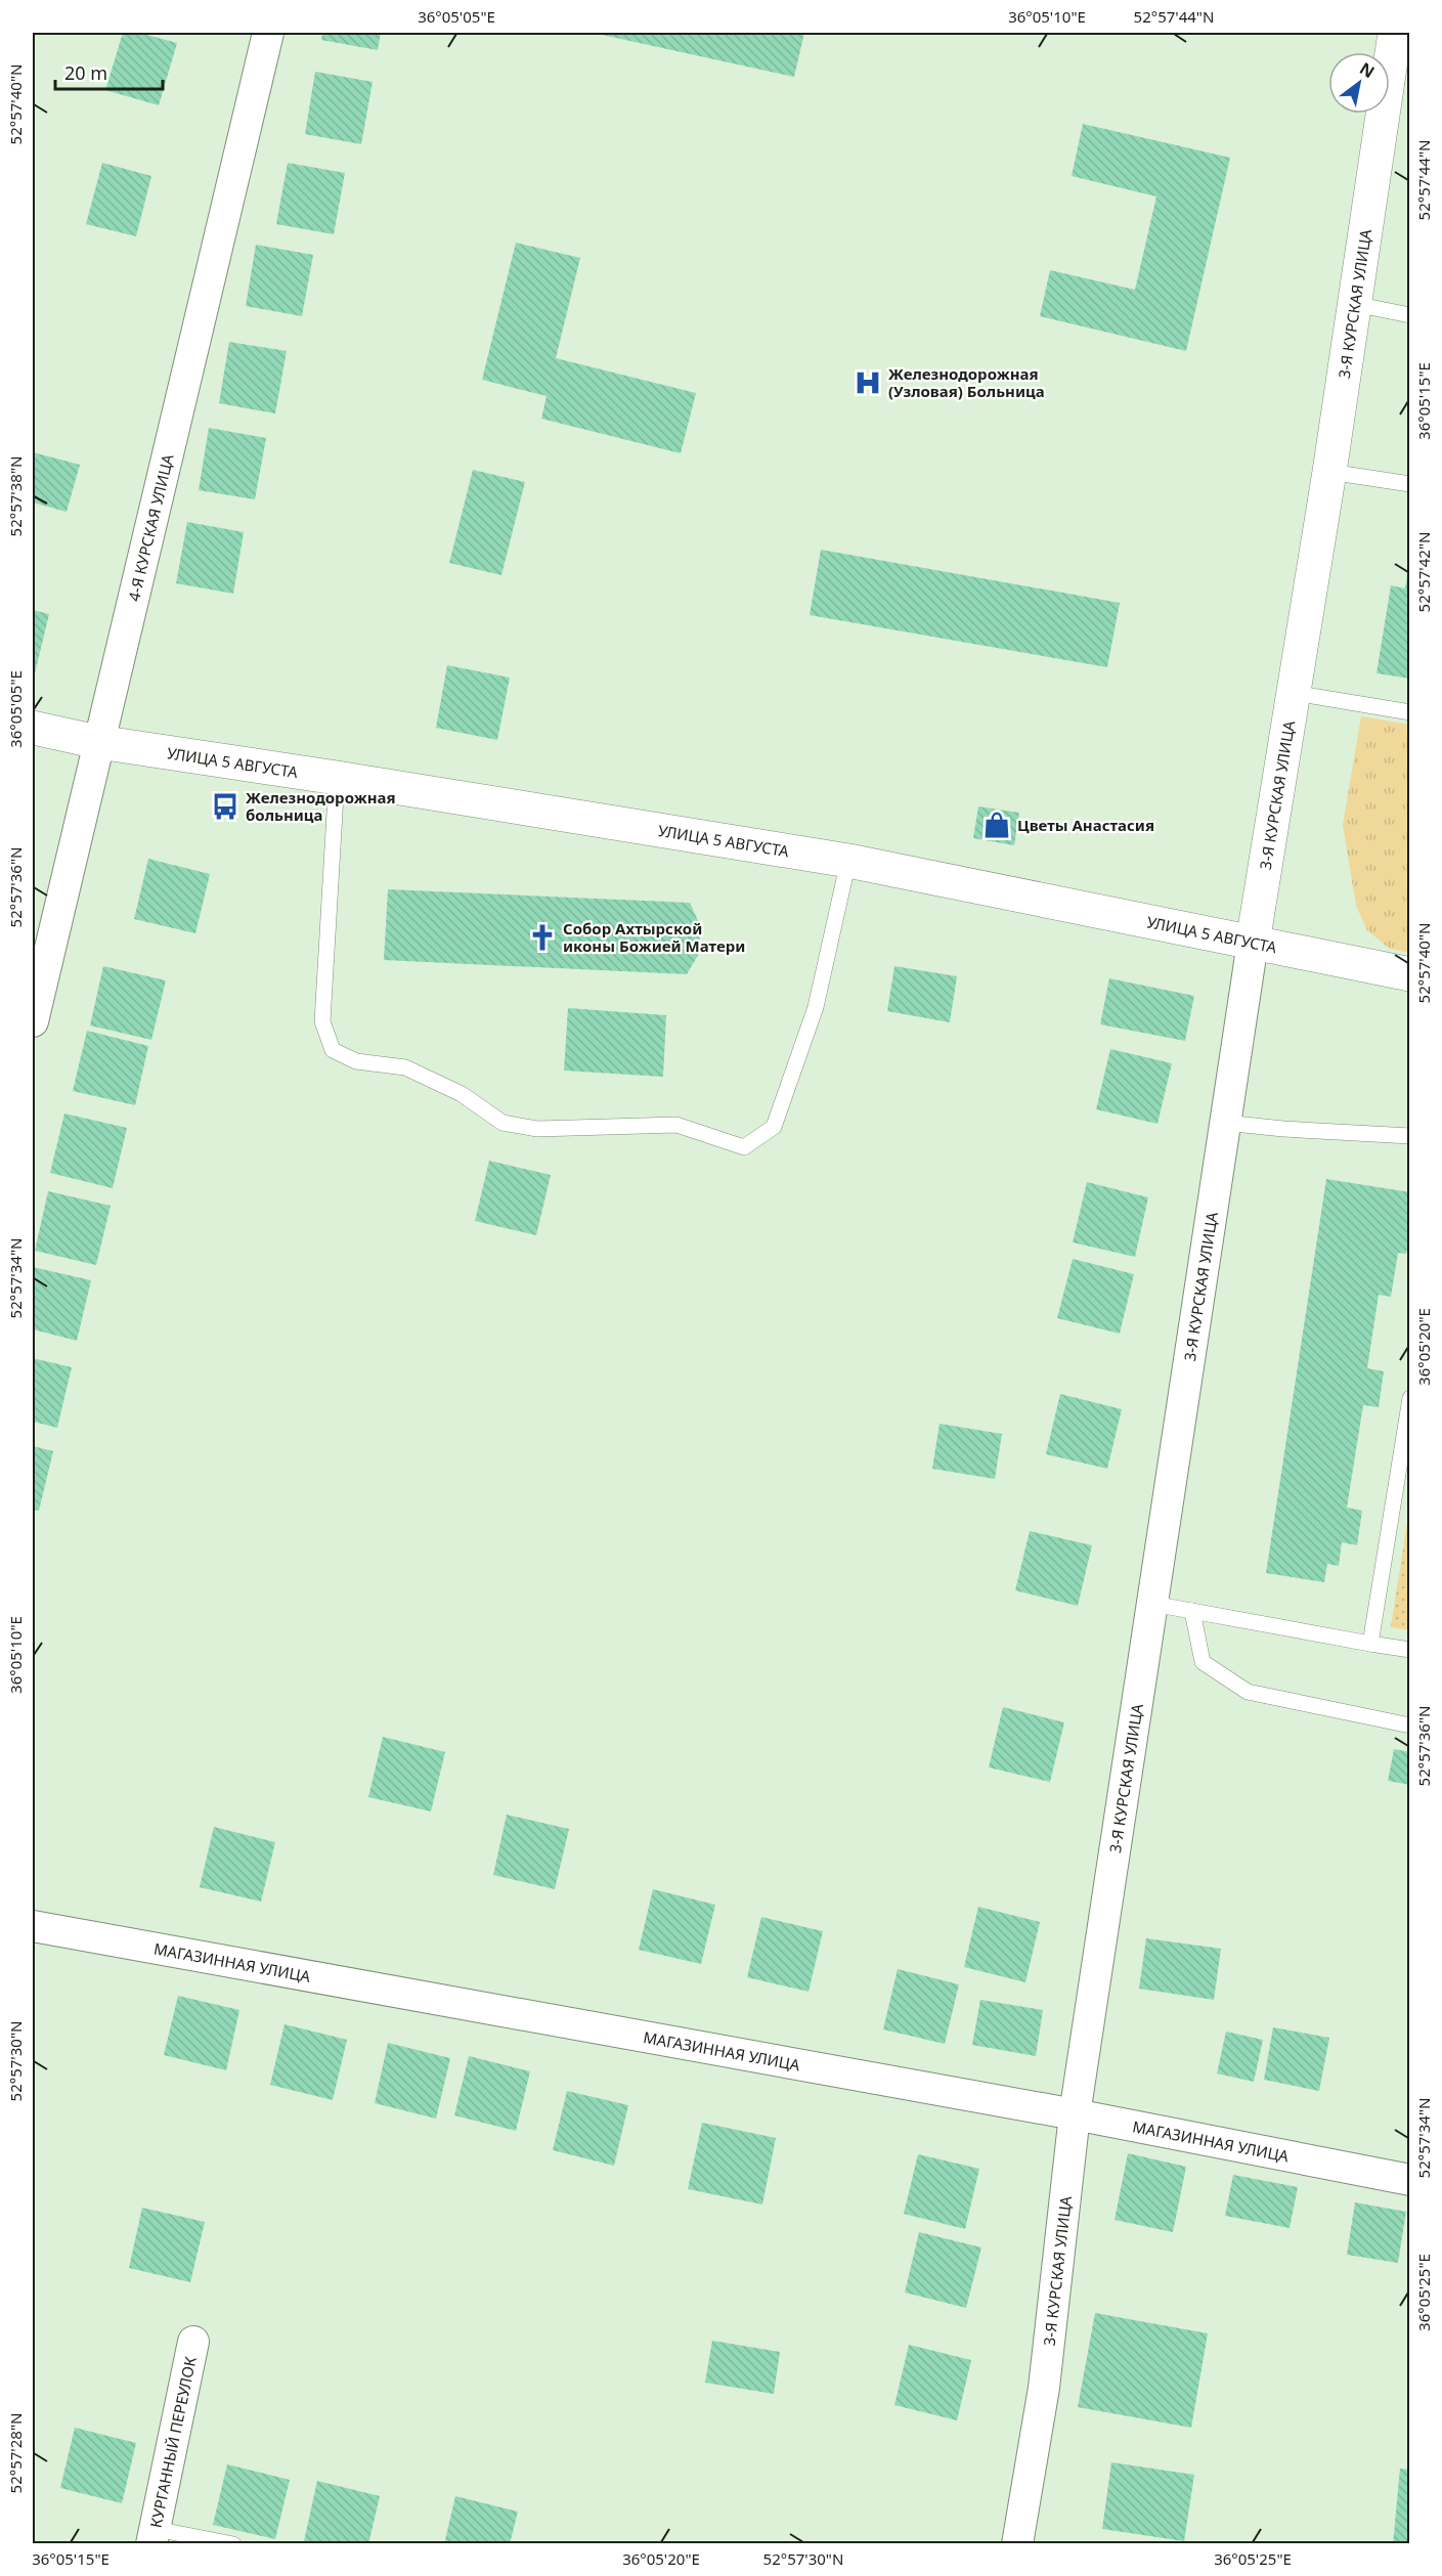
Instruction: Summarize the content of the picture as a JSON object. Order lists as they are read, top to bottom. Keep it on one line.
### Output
{"streets":{"main road":["3-Я КУРСКАЯ УЛИЦА","УЛИЦА 5 АВГУСТА"],"street":["4-Я КУРСКАЯ УЛИЦА","МАГАЗИННАЯ УЛИЦА","КУРГАННЫЙ ПЕРЕУЛОК"]},"crossings":[["3-Я КУРСКАЯ УЛИЦА","УЛИЦА 5 АВГУСТА"],["3-Я КУРСКАЯ УЛИЦА","МАГАЗИННАЯ УЛИЦА"],["4-Я КУРСКАЯ УЛИЦА","УЛИЦА 5 АВГУСТА"]],"places":{"hospital":["Железнодорожная (Узловая) Больница"],"bus stop":["Железнодорожная больница"],"shop":["Цветы Анастасия"],"church":["Собор Ахтырской иконы Божией Матери"]},"scale_bar":"20 m","north":"top right","coordinates":["36°05'05\"E","36°05'10\"E","52°57'44\"N","52°57'40\"N","36°05'15\"E","52°57'38\"N","52°57'42\"N","52°57'36\"N","52°57'34\"N","36°05'20\"E","52°57'30\"N","36°05'25\"E","52°57'28\"N"]}
